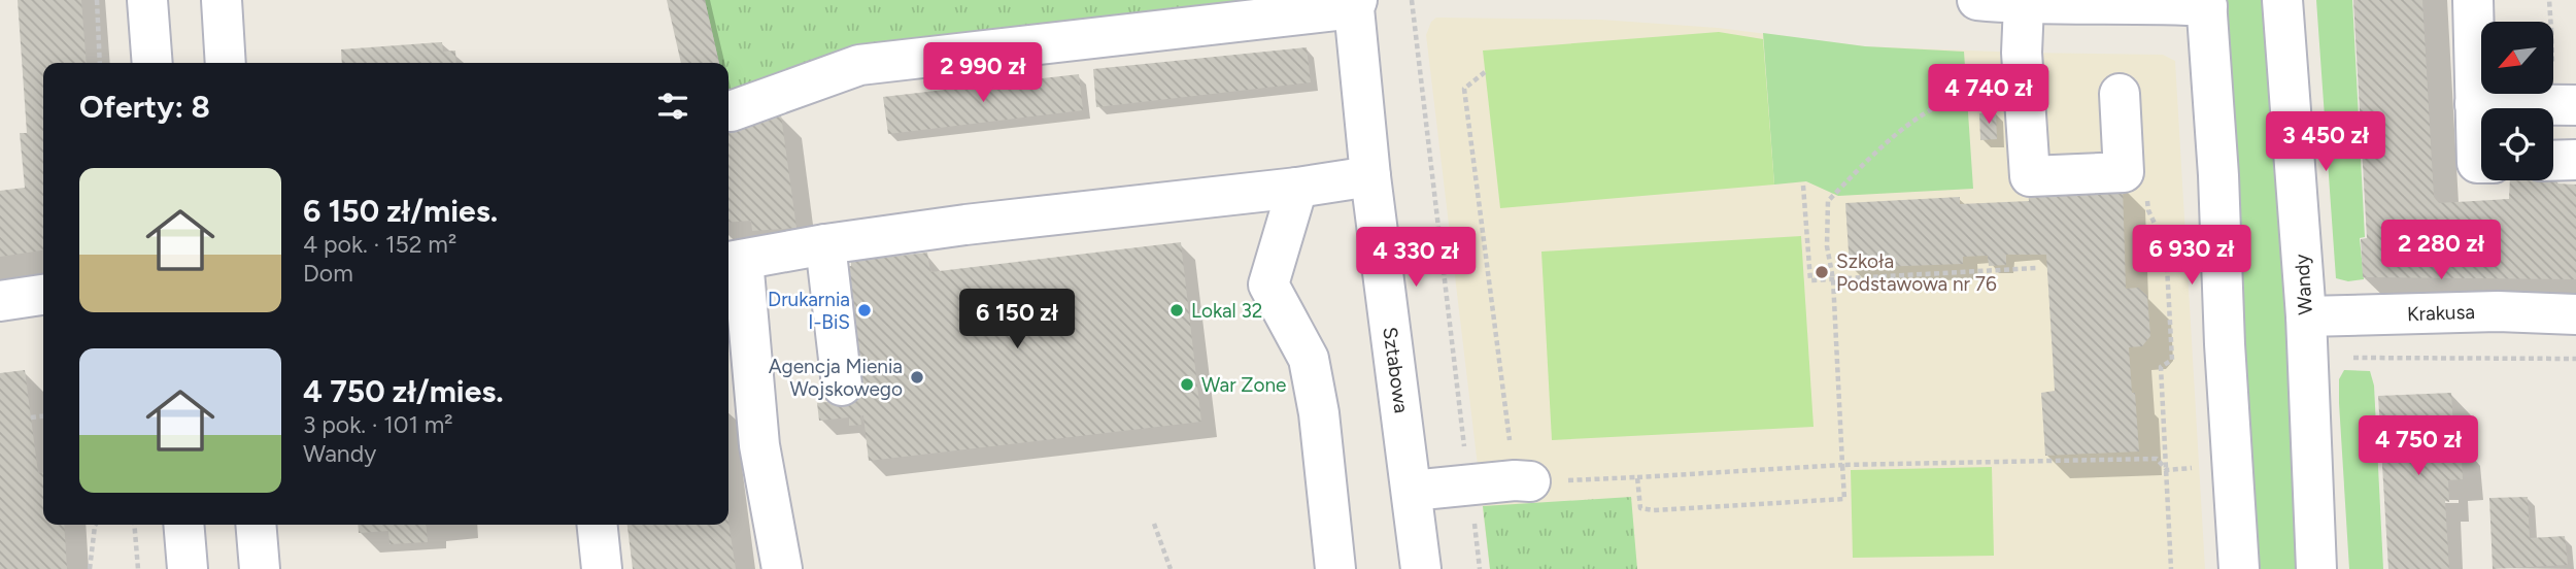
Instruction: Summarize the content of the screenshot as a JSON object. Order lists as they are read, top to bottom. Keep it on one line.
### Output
{"streets":{"street":["Wandy","Krakusa","Sztabowa"]},"crossings":[["Wandy","Krakusa"]],"places":["Szkoła Podstawowa nr 76","Drukarnia I-BiS","Lokal 32","Agencja Mienia Wojskowego","War Zone"],"north":"bottom left","page":{"price":["2 990 zł","4 740 zł","3 450 zł","2 280 zł","6 930 zł","4 330 zł","6 150 zł","4 750 zł"],"heading":"Oferty: 8","list":[{"name":"6 150 zł/mies.","note":"4 pok. · 152 m² · Dom"},{"name":"4 750 zł/mies.","note":"3 pok. · 101 m² · Wandy"}]}}
